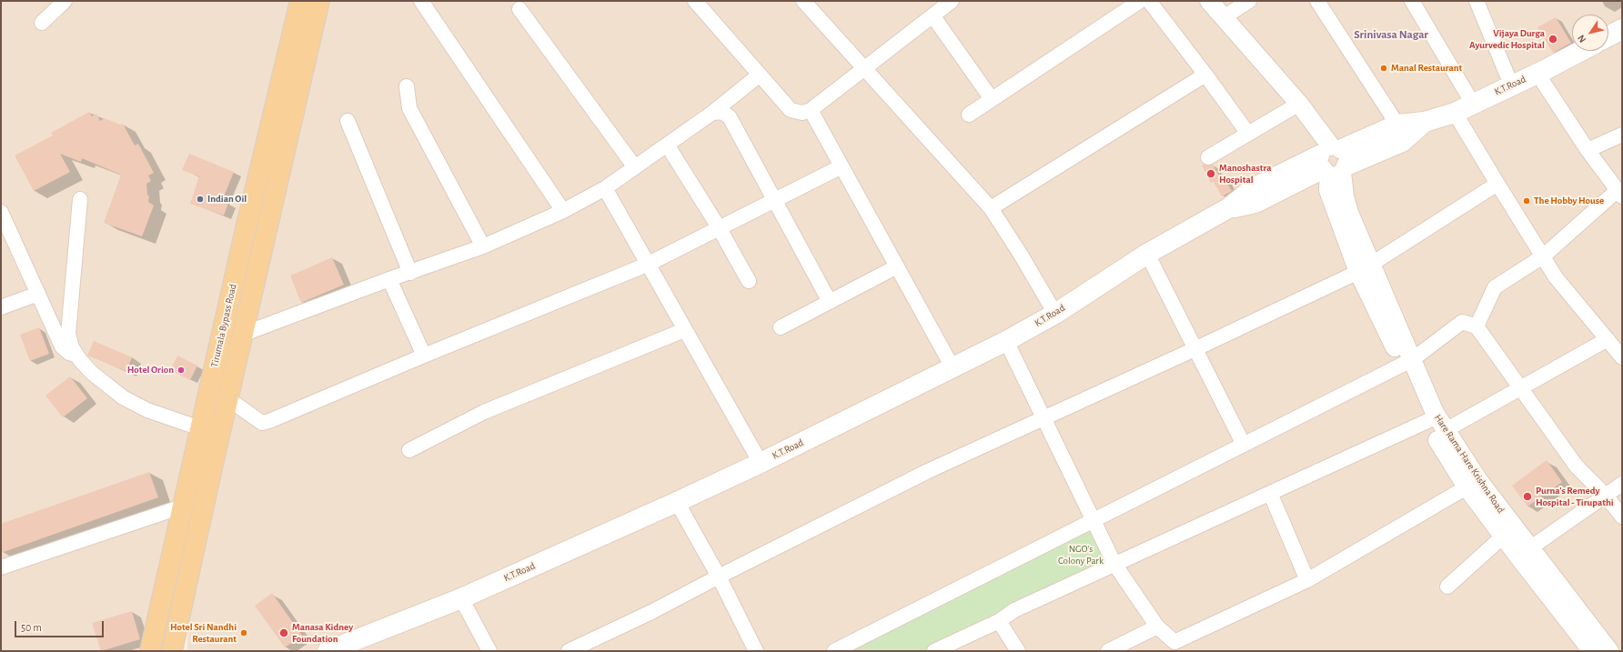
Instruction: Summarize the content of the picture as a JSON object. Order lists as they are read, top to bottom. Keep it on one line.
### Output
{"streets":{"main road":["K.T.Road","Tirumala Bypass Road"],"street":["Hare Rama Hare Krishna Road"]},"crossings":[["K.T.Road","Hare Rama Hare Krishna Road"]],"districts":["Srinivasa Nagar"],"parks":["NGO's Colony Park"],"places":["Vijaya Durga Ayurvedic Hospital","Manal Restaurant","Manoshastra Hospital","Indian Oil","The Hobby House","Hotel Orion","Purna's Remedy Hospital - Tirupathi","Hotel Sri Nandhi Restaurant","Manasa Kidney Foundation"],"scale_bar":"50 m","north":"bottom left"}
